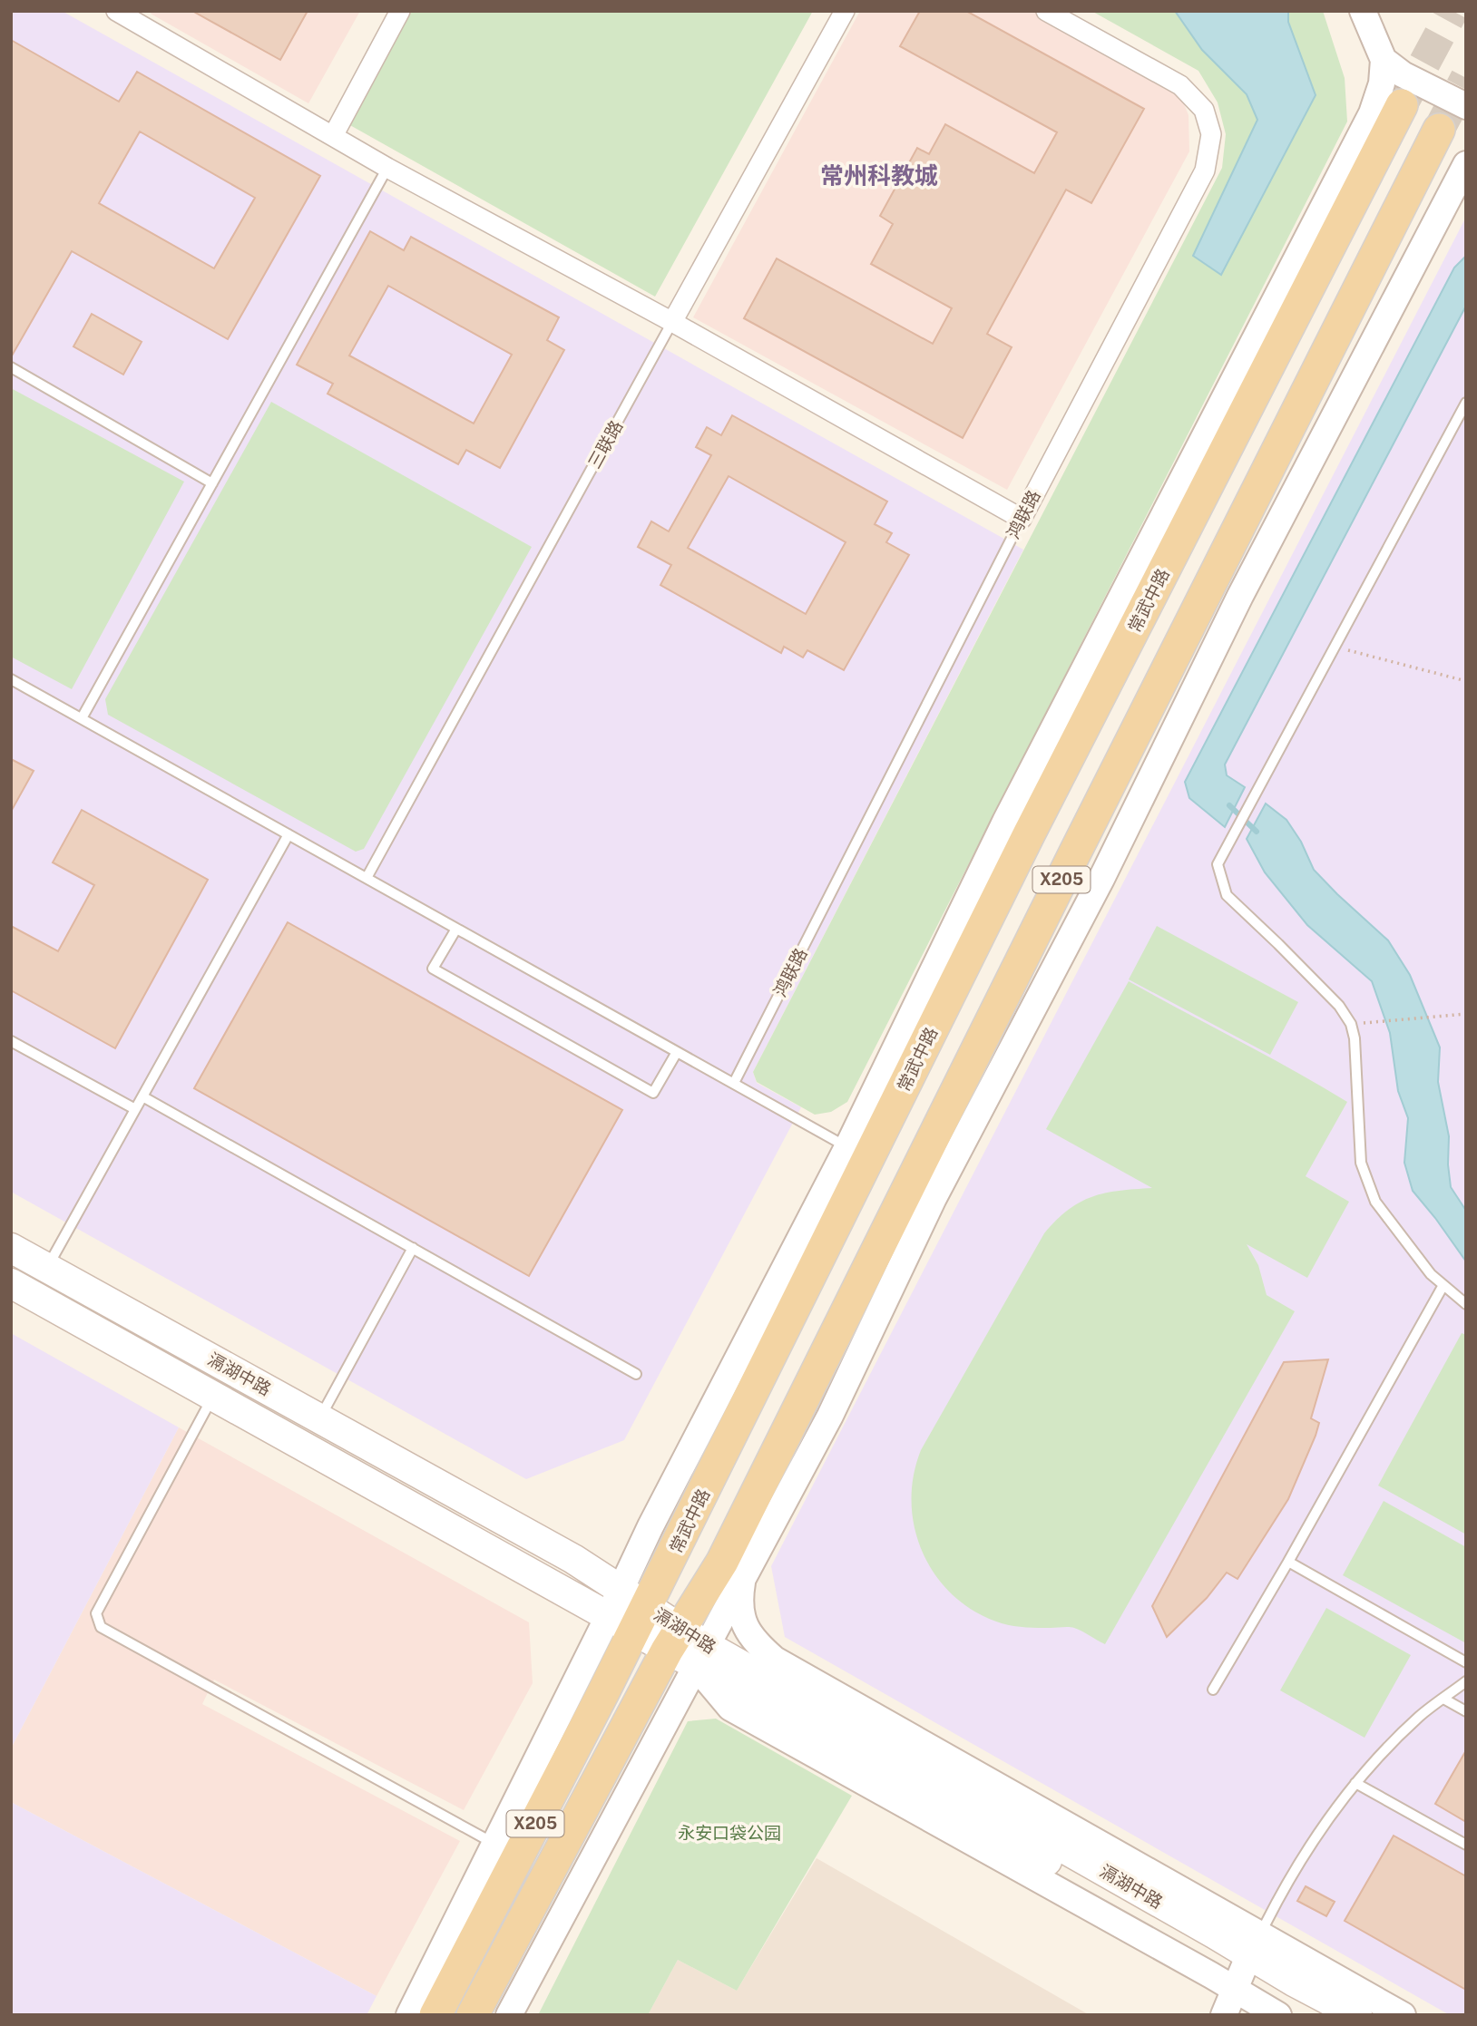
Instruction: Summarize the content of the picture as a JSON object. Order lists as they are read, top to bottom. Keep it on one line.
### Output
{"streets":{"main road":["常武中路","X205","滆湖中路"],"street":["三联路","鸿联路"]},"crossings":[["常武中路","滆湖中路"],["X205","滆湖中路"]],"districts":["常州科教城"],"parks":["永安口袋公园"]}
